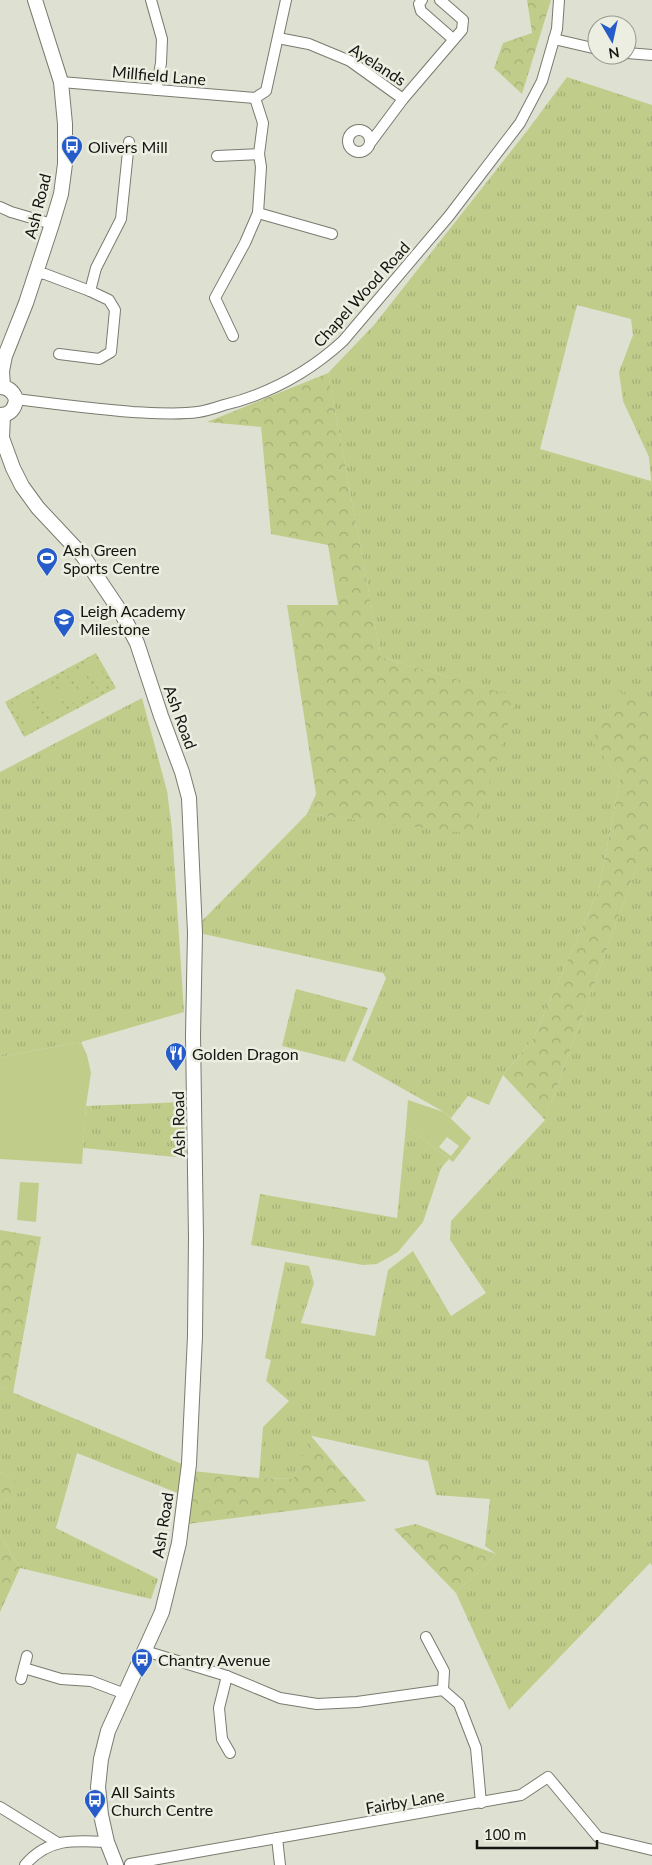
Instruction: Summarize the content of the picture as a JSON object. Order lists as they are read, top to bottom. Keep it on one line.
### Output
{"streets":{"street":["Ayelands","Millfield Lane","Ash Road","Chapel Wood Road","Fairby Lane"]},"crossings":[["Millfield Lane","Ash Road"],["Ash Road","Chapel Wood Road"],["Ash Road","Fairby Lane"]],"places":{"bus stop":["Olivers Mill","Chantry Avenue","All Saints Church Centre"],"sports":["Ash Green Sports Centre"],"school or university":["Leigh Academy Milestone"],"restaurant":["Golden Dragon"]},"scale_bar":"100 m","north":"bottom"}
